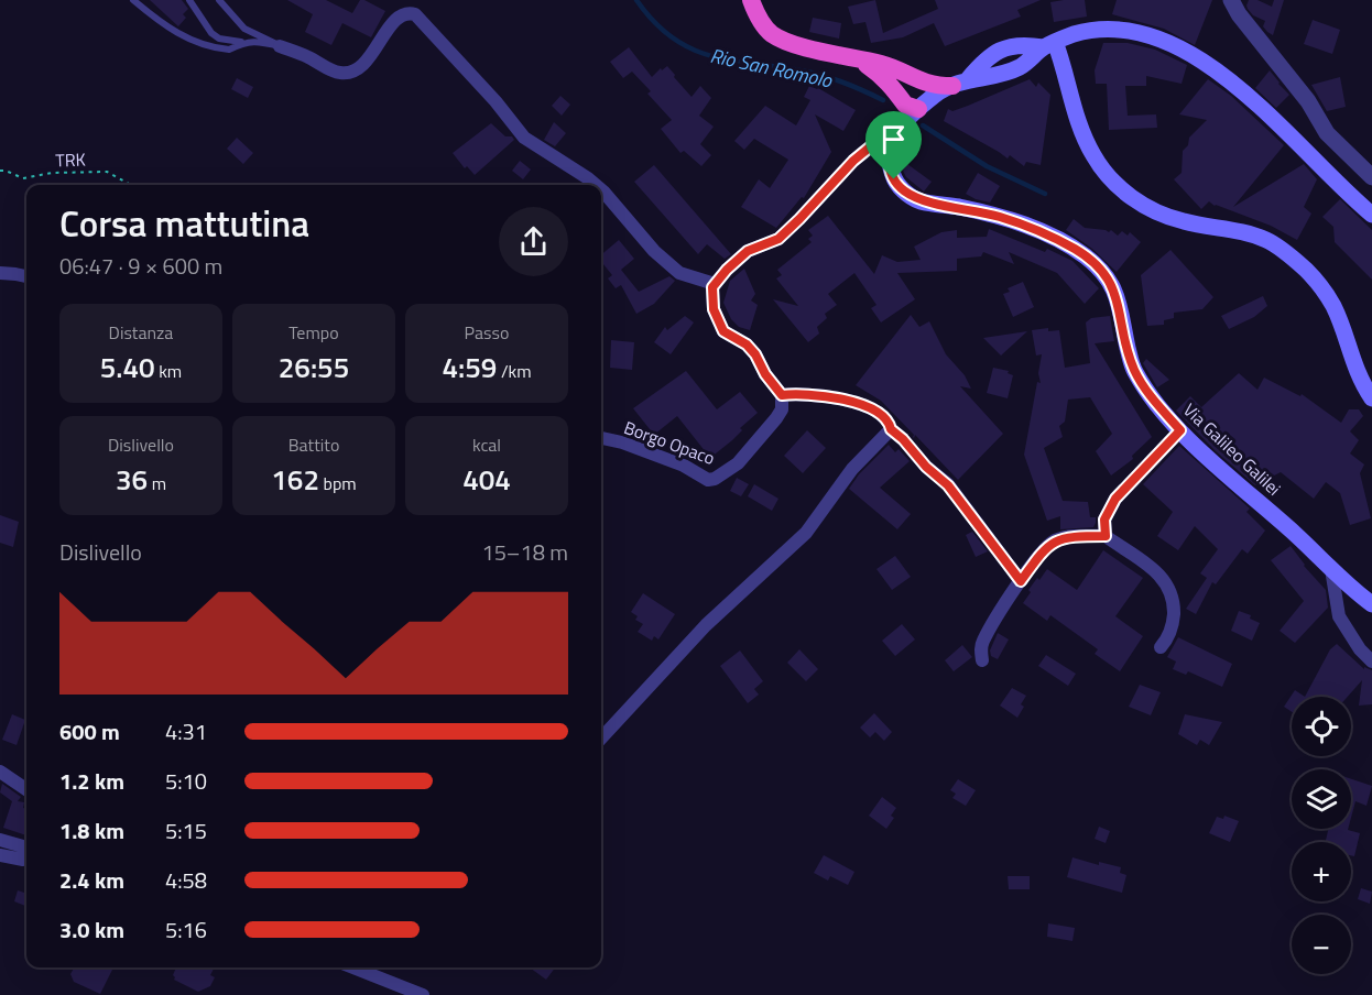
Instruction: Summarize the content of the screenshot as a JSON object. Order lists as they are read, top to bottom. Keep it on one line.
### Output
{"streets":{"main road":["Via Galileo Galilei"],"street":["Borgo Opaco"],"path":["TRK"]},"water":["Rio San Romolo"],"page":{"heading":["Corsa mattutina","06:47 · 9 × 600 m"],"stats":[["Distanza","5.40 km"],["Tempo","26:55"],["Passo","4:59 /km"],["Dislivello","36 m"],["Battito","162 bpm"],["kcal","404"]],"chart":["Dislivello","15–18 m"],"map_buttons":["+","−"],"list":[{"name":"600 m","note":"4:31"},{"name":"1.2 km","note":"5:10"},{"name":"1.8 km","note":"5:15"},{"name":"2.4 km","note":"4:58"},{"name":"3.0 km","note":"5:16"}]}}
